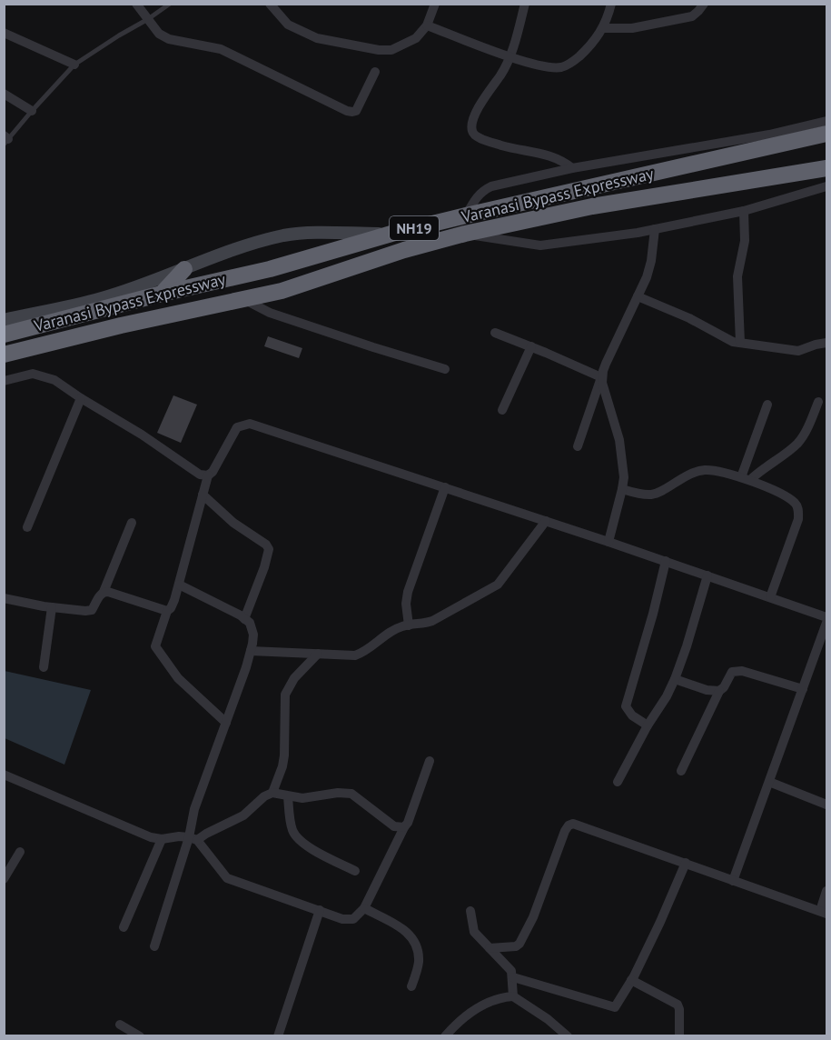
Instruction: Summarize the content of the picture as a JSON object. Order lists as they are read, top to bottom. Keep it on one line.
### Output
{"streets":{"highway":["Varanasi Bypass Expressway","NH19"]}}
